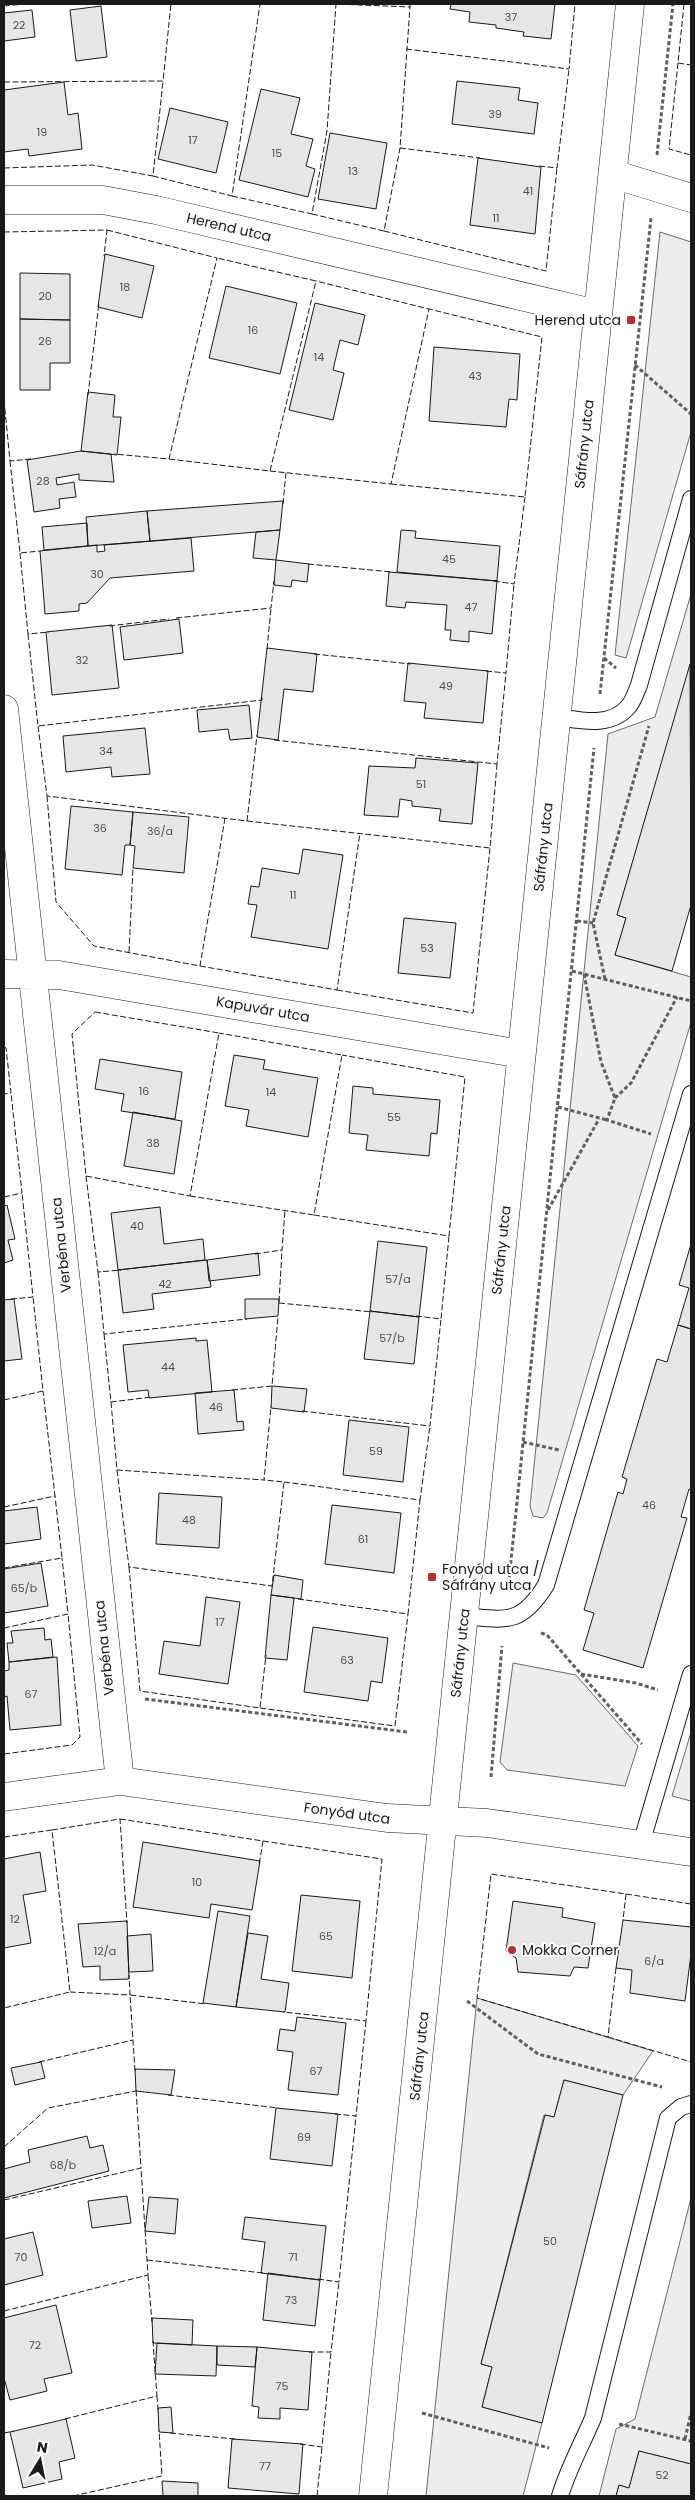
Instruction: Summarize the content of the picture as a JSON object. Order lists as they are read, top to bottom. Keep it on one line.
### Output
{"streets":{"street":["Herend utca","Sáfrány utca","Kapuvár utca","Verbéna utca","Fonyód utca"]},"crossings":[["Herend utca","Sáfrány utca"],["Sáfrány utca","Kapuvár utca"],["Sáfrány utca","Fonyód utca"],["Kapuvár utca","Verbéna utca"],["Verbéna utca","Fonyód utca"]],"places":{"transit":["Herend utca","Fonyód utca / Sáfrány utca"],"other":["Mokka Corner"]},"house_numbers":["37","22","39","19","17","15","13","41","11","18","20","16","26","14","43","28","45","30","47","32","49","34","51","36","36/a","11","53","16","14","55","38","40","57/a","42","57/b","44","46","59","46","48","61","65/b","17","63","67","10","12","65","12/a","6/a","67","69","68/b","50","70","71","73","72","75","77","52"],"north":"top"}
